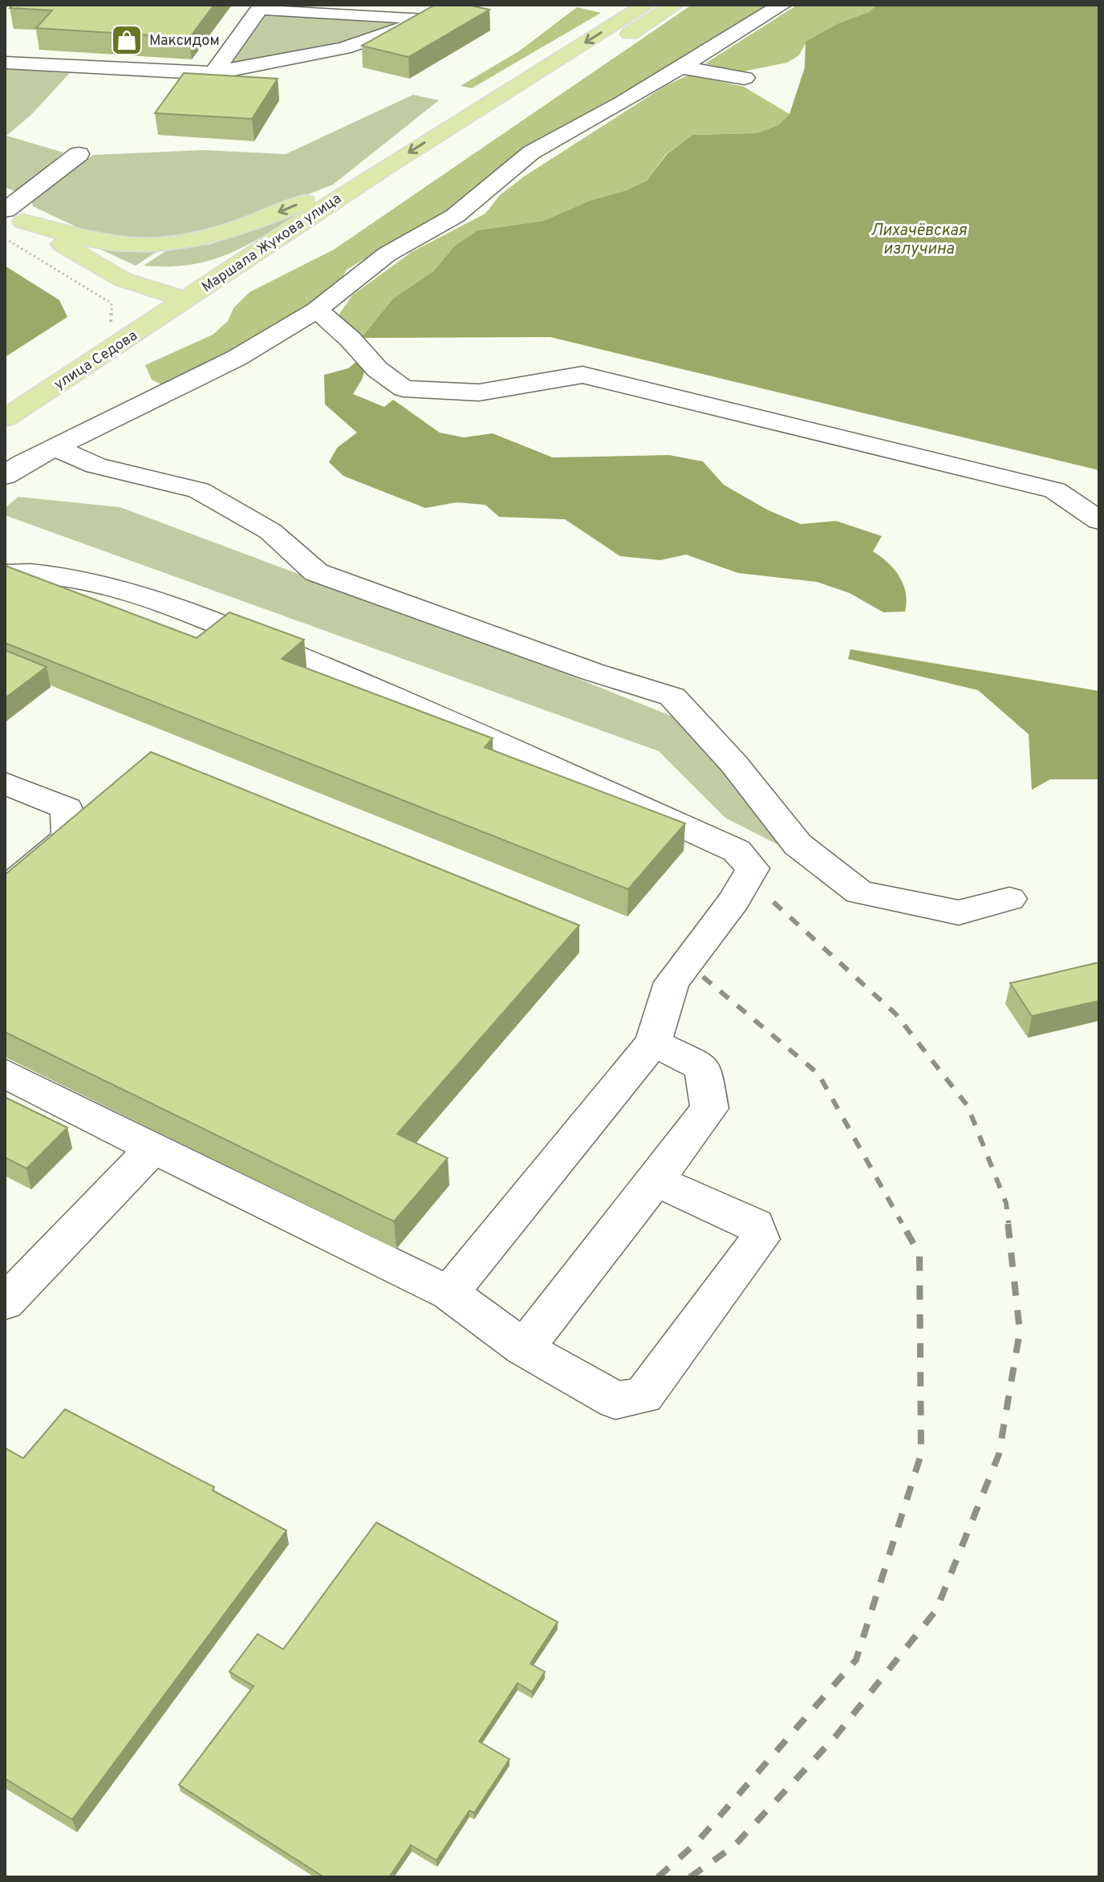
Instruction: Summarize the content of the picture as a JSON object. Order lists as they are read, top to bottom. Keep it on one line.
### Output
{"streets":{"main road":["Маршала Жукова улица","улица Седова"]},"crossings":[["Маршала Жукова улица","улица Седова"]],"water":["Лихачёвская излучина"],"places":{"shop":["Максидом"]}}
